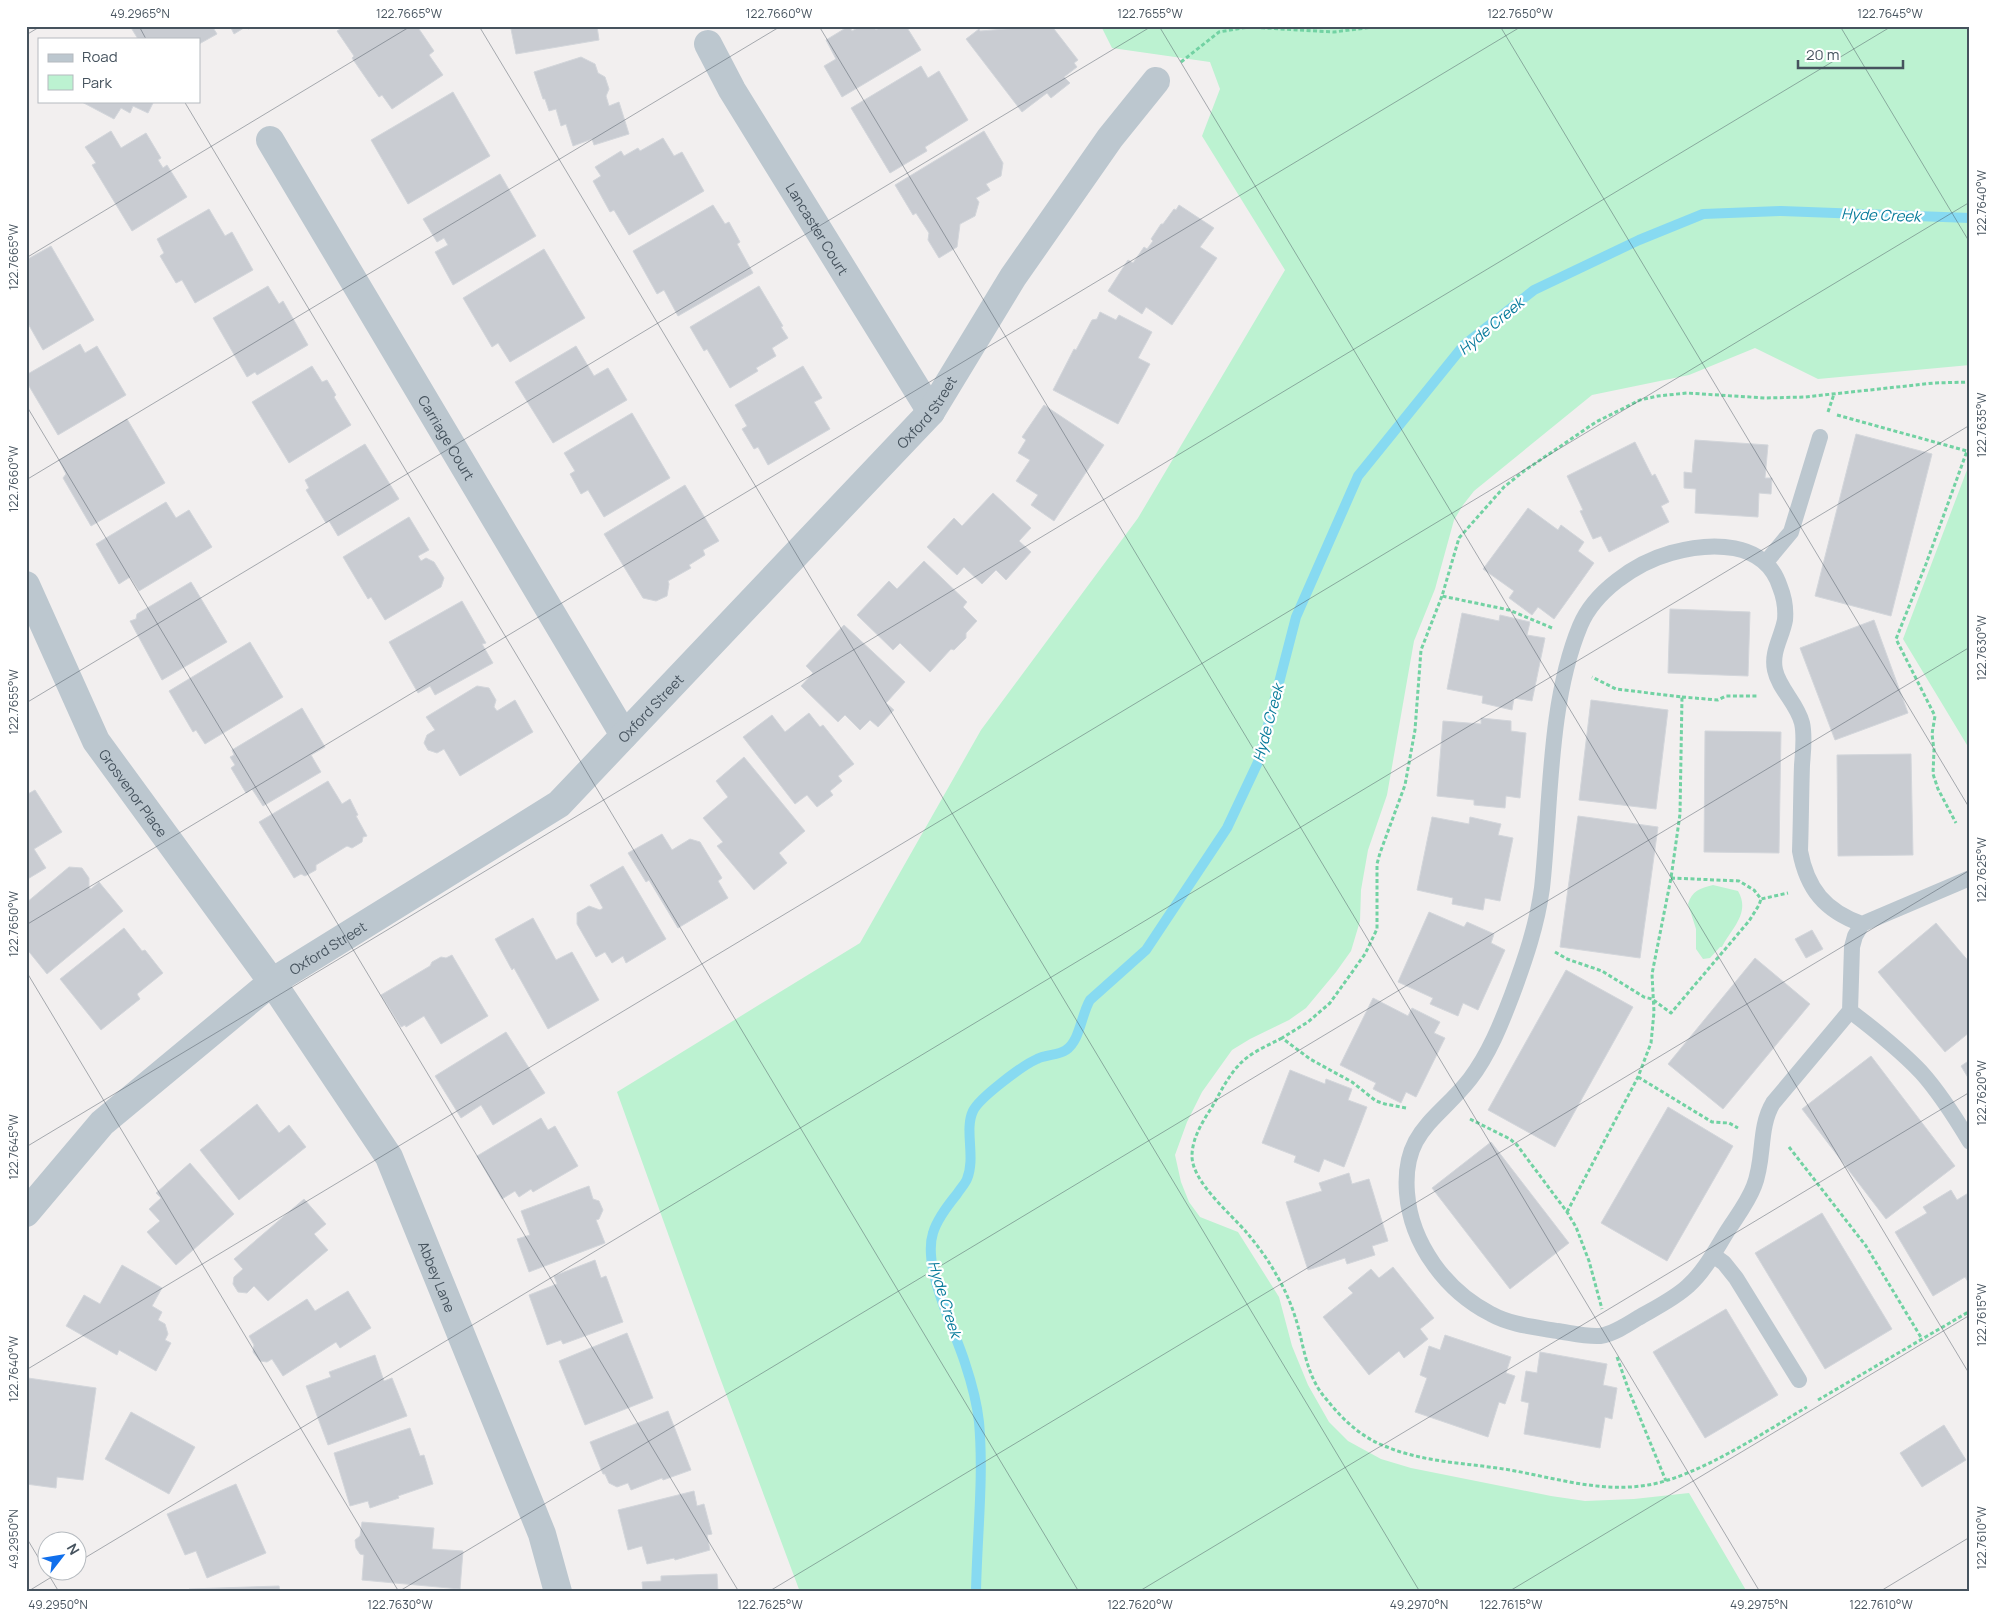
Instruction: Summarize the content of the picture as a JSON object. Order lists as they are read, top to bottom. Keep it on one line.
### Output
{"streets":{"street":["Lancaster Court","Oxford Street","Carriage Court","Grosvenor Place","Abbey Lane"]},"crossings":[["Lancaster Court","Oxford Street"],["Oxford Street","Carriage Court"],["Oxford Street","Grosvenor Place"],["Oxford Street","Abbey Lane"],["Grosvenor Place","Abbey Lane"]],"water":["Hyde Creek"],"legend":["Road","Park"],"scale_bar":"20 m","north":"top right","coordinates":["49.2965°N","122.7665°W","122.7660°W","122.7655°W","122.7650°W","122.7645°W","122.7640°W","122.7635°W","122.7630°W","122.7625°W","122.7620°W","122.7615°W","122.7610°W","49.2950°N","49.2970°N","49.2975°N"]}
